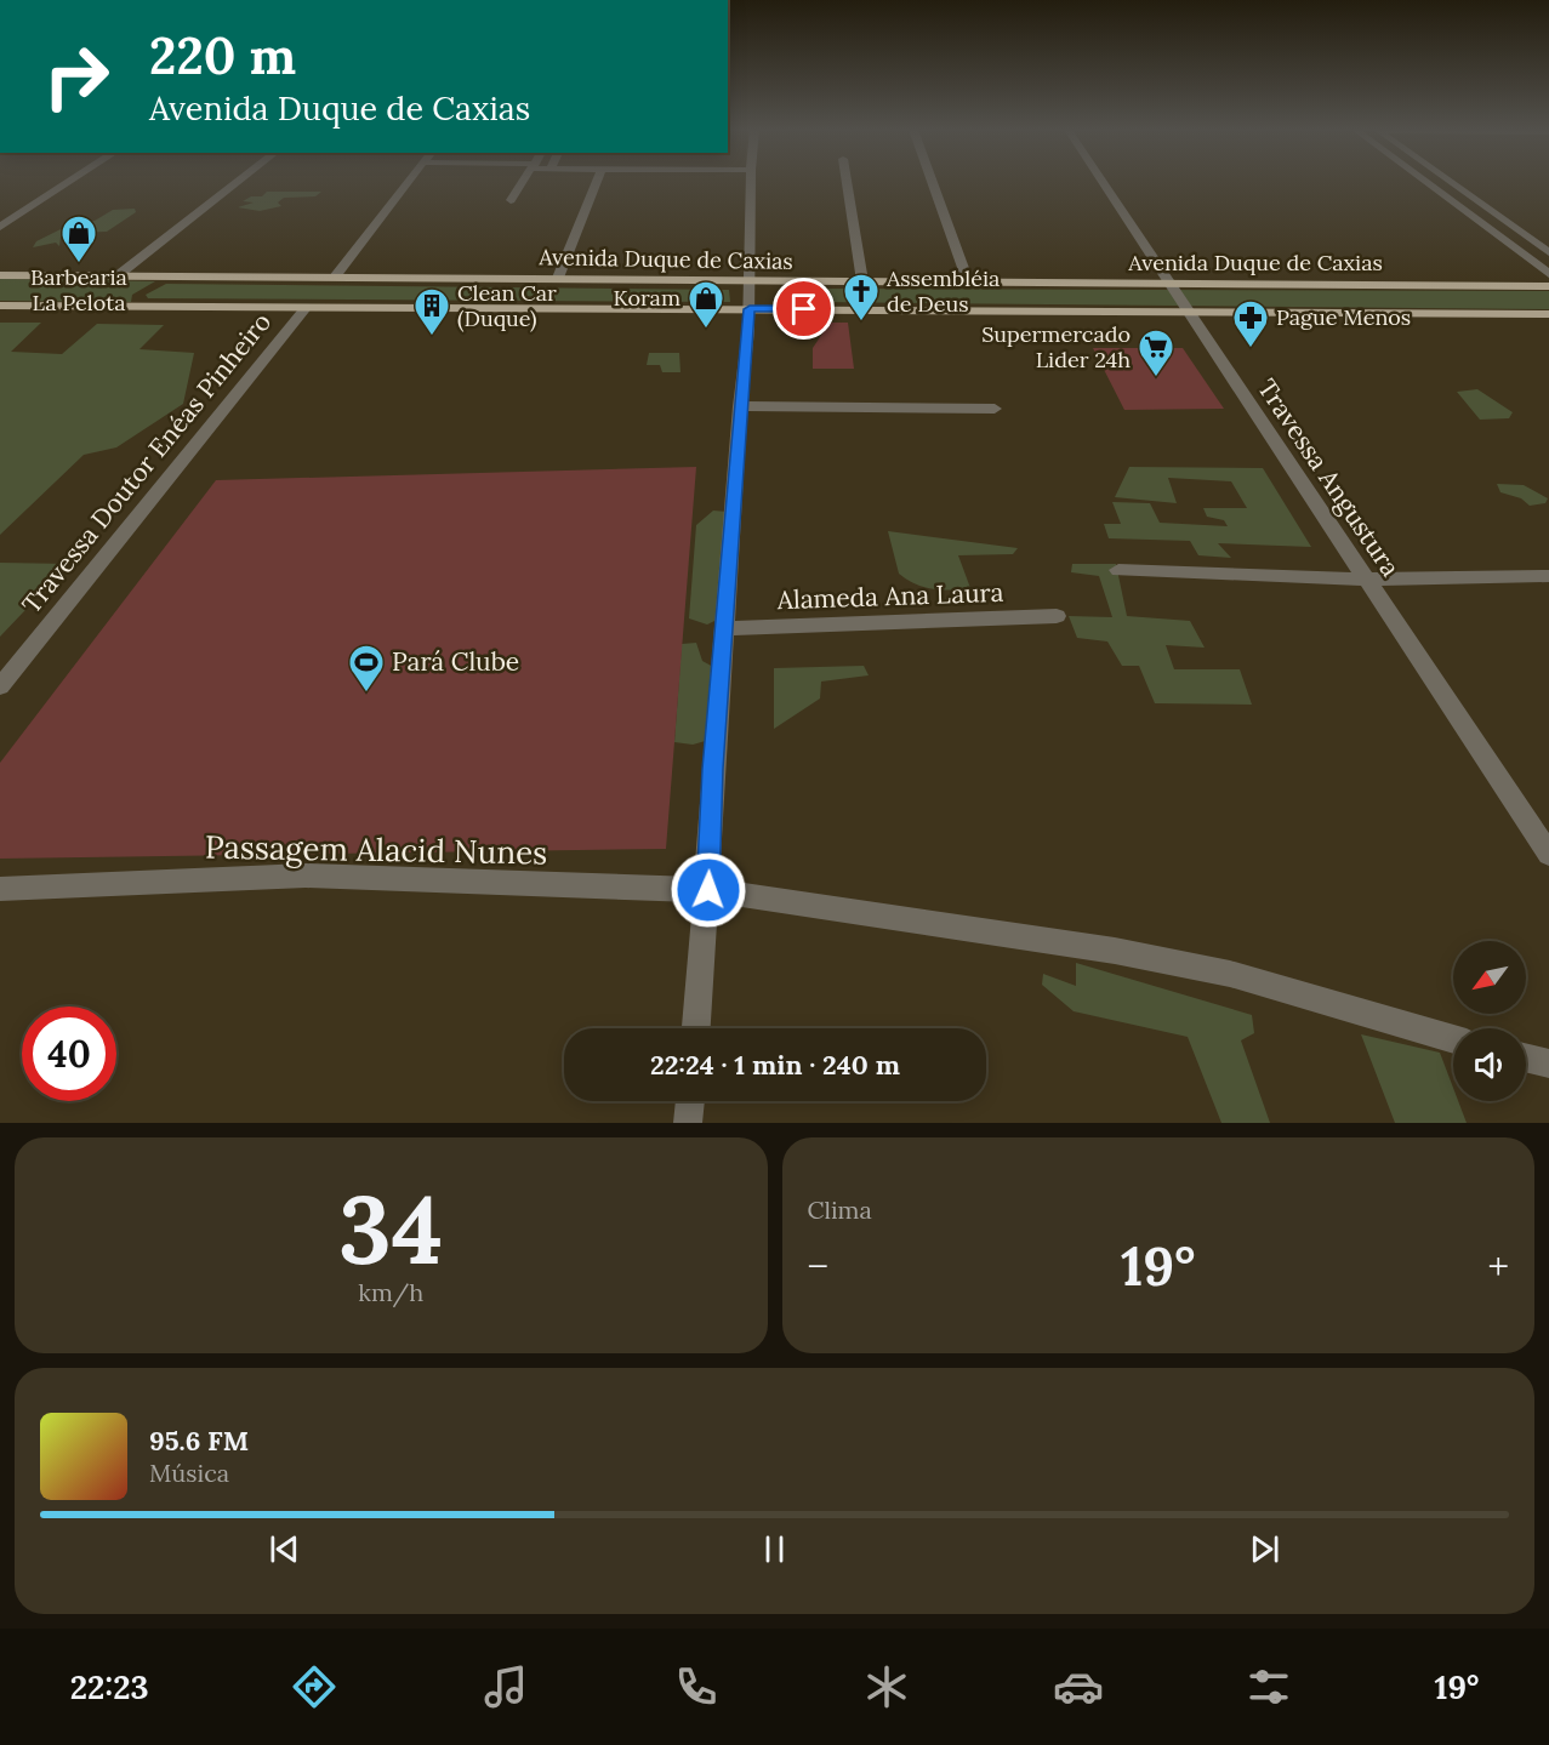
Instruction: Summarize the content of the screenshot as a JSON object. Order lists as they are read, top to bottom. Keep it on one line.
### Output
{"streets":{"main road":["Avenida Duque de Caxias"],"street":["Travessa Doutor Enéas Pinheiro","Travessa Angustura","Alameda Ana Laura","Passagem Alacid Nunes"]},"crossings":[["Avenida Duque de Caxias","Travessa Doutor Enéas Pinheiro"],["Avenida Duque de Caxias","Travessa Angustura"]],"places":{"shop":["Barbearia La Pelota","Koram"],"church":["Assembléia de Deus"],"building":["Clean Car (Duque)"],"pharmacy":["Pague Menos"],"supermarket":["Supermercado Lider 24h"],"sports":["Pará Clube"]},"north":"bottom left","page":{"turn":["220 m","Avenida Duque de Caxias"],"limit":"40","trip":"22:24 · 1 min · 240 m","tile":[["34","km/h"],"Clima"],"heat":["−","19°","+"],"song":["95.6 FM","Música"],"tabs":["22:23","19°"]}}
